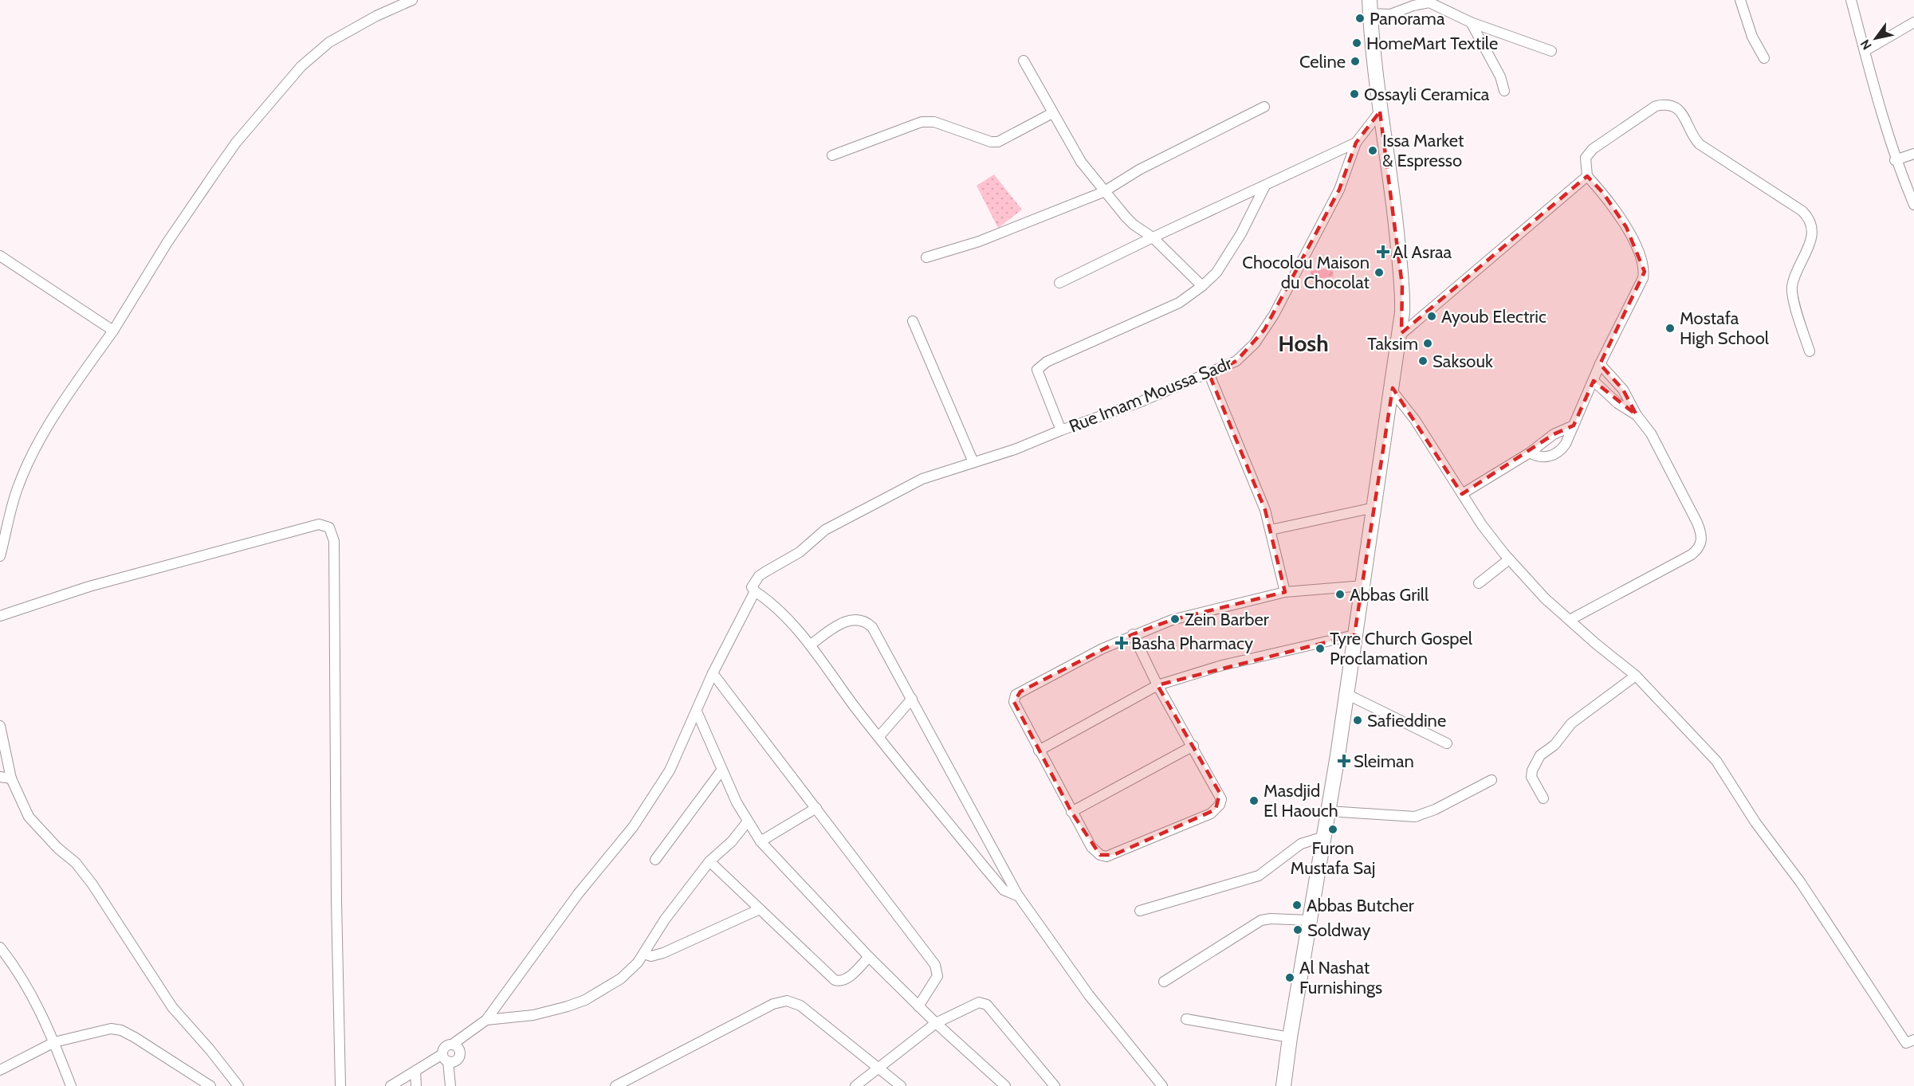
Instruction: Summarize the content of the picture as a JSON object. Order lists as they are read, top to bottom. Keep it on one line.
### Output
{"streets":{"street":["Rue Imam Moussa Sadr"]},"districts":["Hosh"],"places":{"other":["Panorama","HomeMart Textile","Celine","Ossayli Ceramica","Issa Market & Espresso","Chocolou Maison du Chocolat","Ayoub Electric","Mostafa High School","Taksim","Saksouk","Abbas Grill","Zein Barber","Tyre Church Gospel Proclamation","Safieddine","Masdjid El Haouch","Furon Mustafa Saj","Abbas Butcher","Soldway","Al Nashat Furnishings"],"health":["Al Asraa","Basha Pharmacy","Sleiman"]},"north":"bottom left"}
